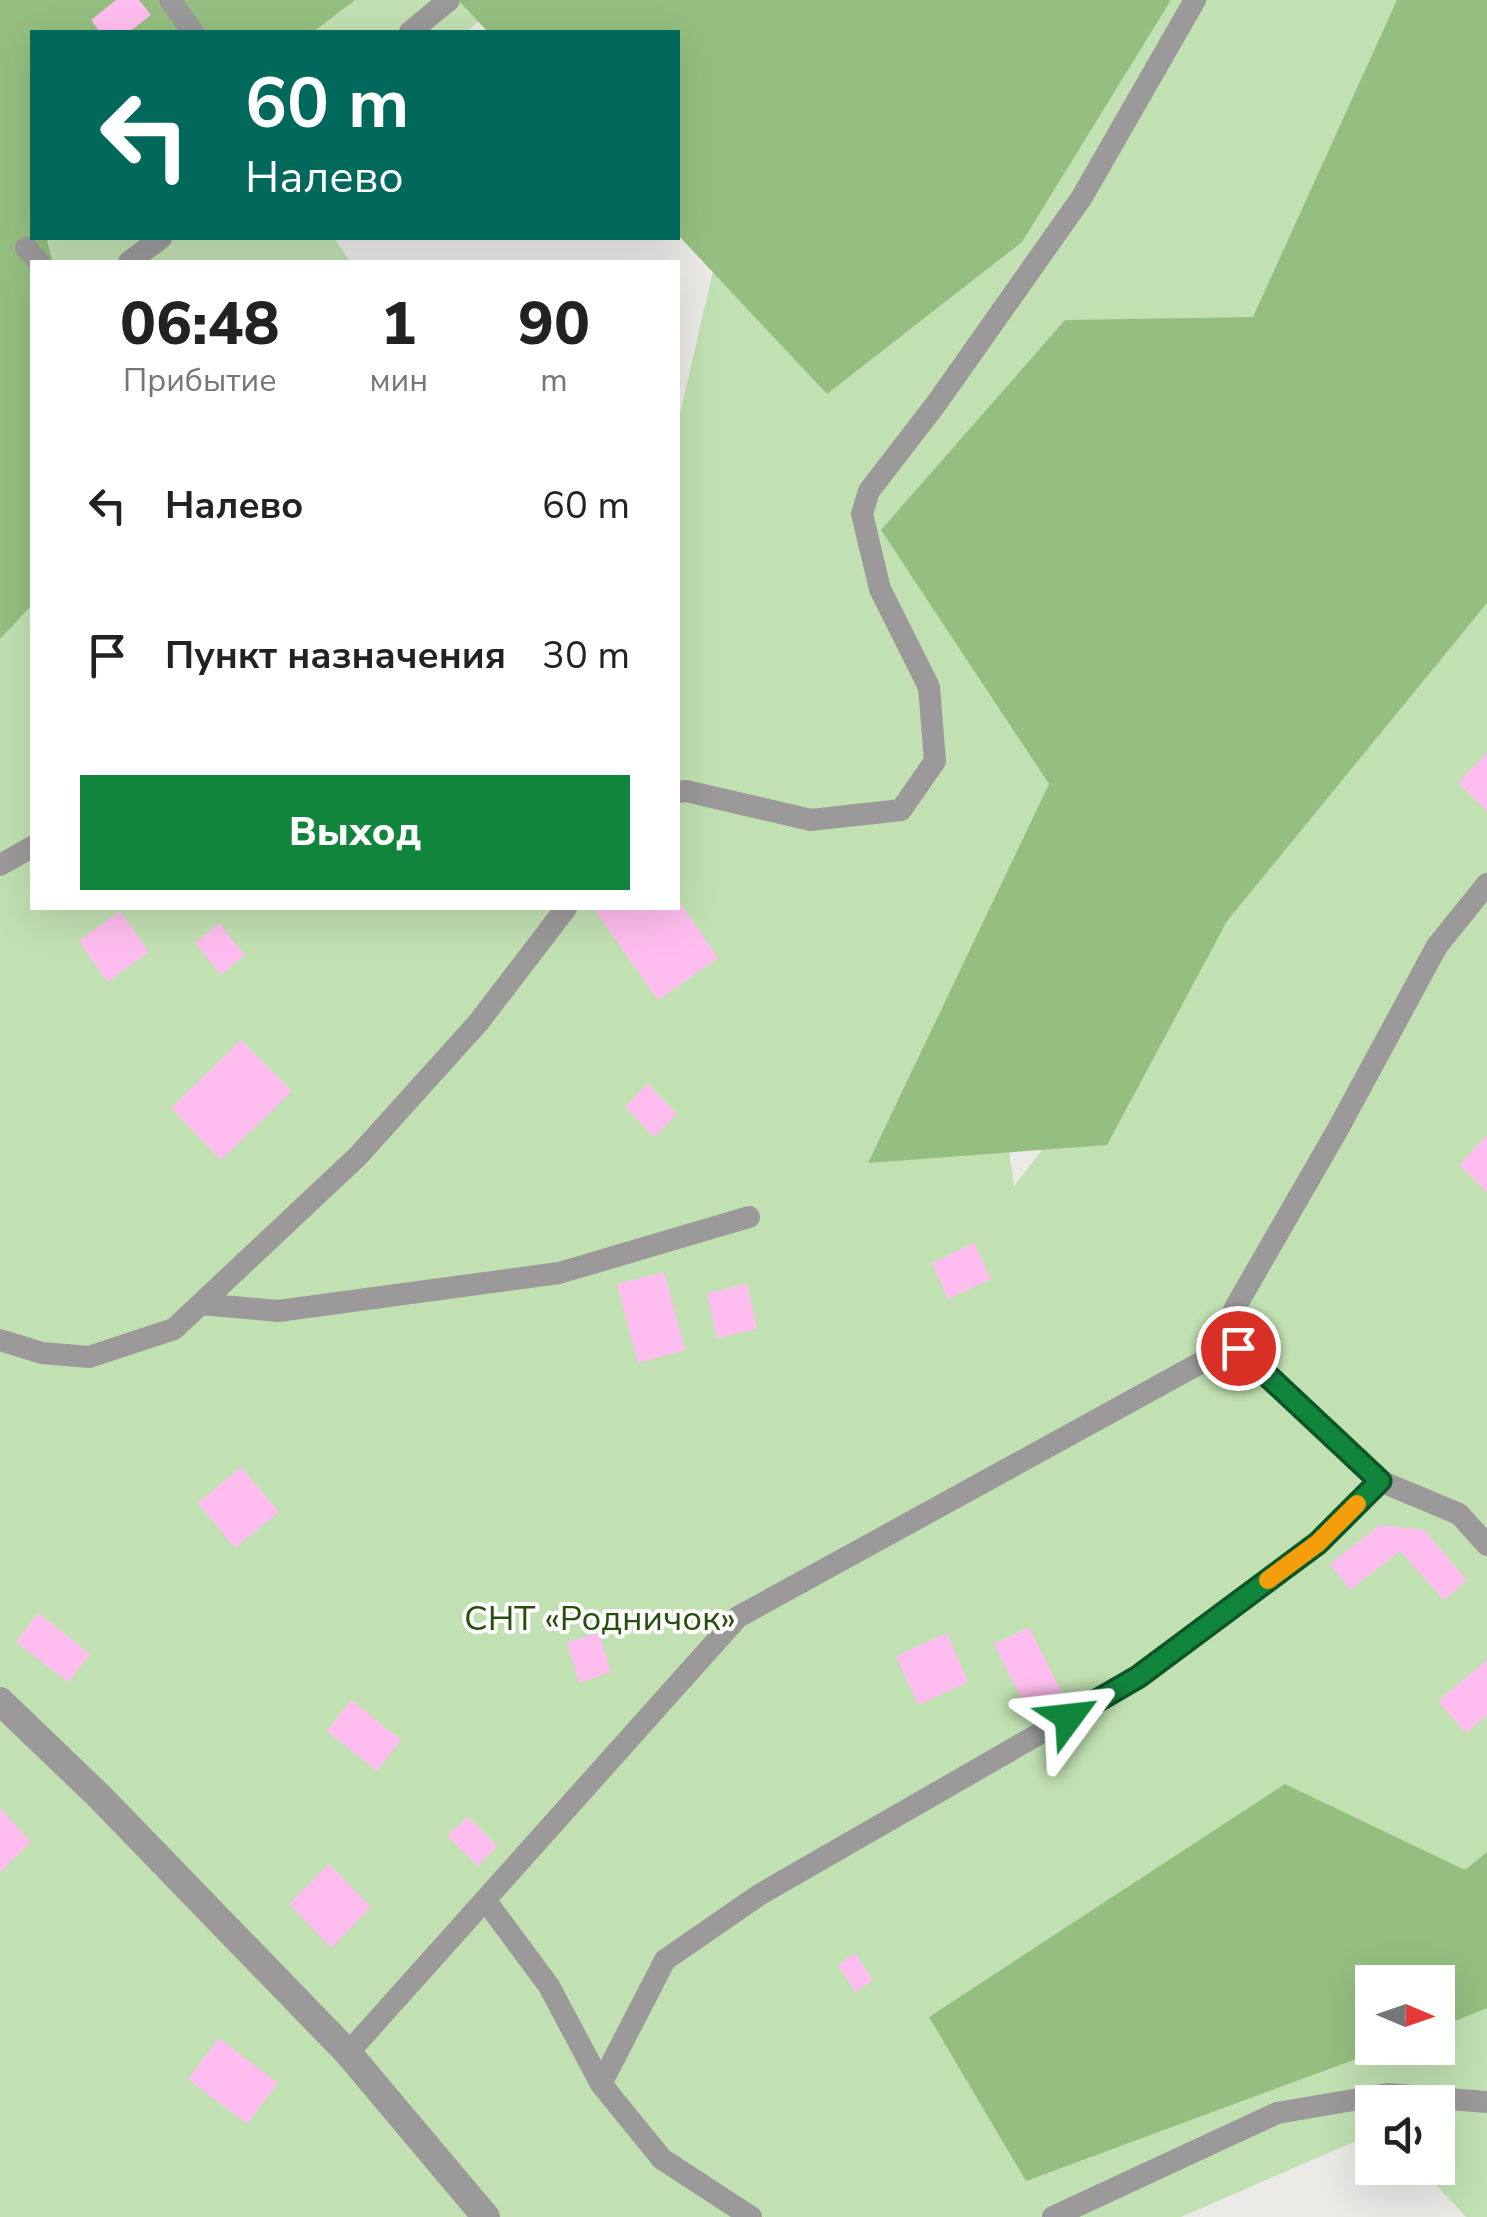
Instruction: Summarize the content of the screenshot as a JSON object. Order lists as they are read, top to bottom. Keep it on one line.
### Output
{"parks":["СНТ «Родничок»"],"north":"right","page":{"turn":["60 m","Налево"],"eta":["06:48","Прибытие","1","мин","90","m"],"list":[{"name":"Налево","value":"60 m"},{"name":"Пункт назначения","value":"30 m"}],"buttons":"Выход"}}
